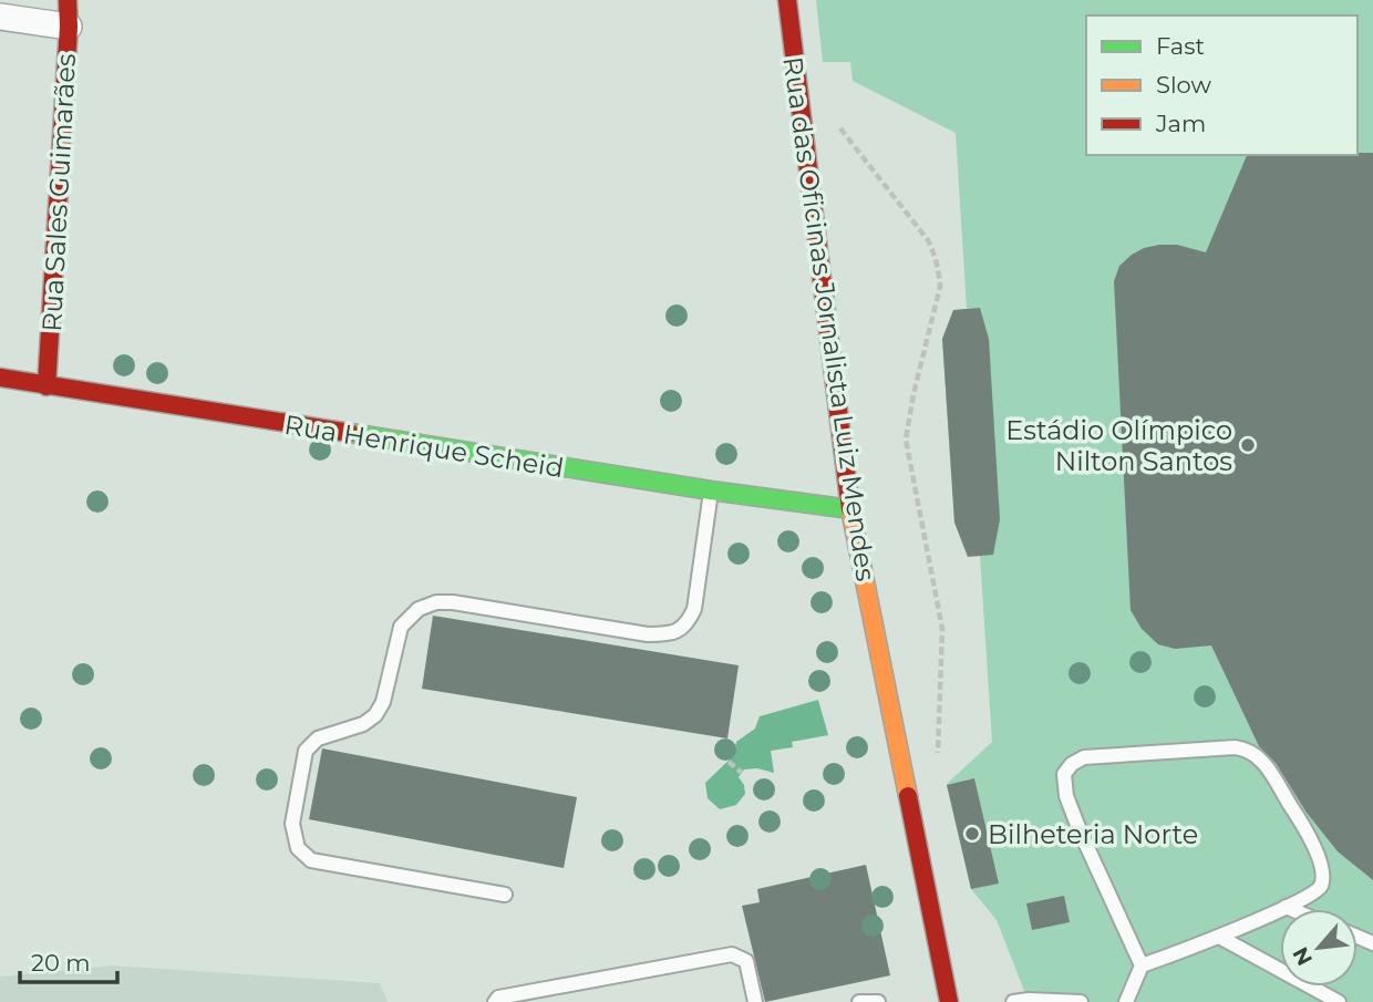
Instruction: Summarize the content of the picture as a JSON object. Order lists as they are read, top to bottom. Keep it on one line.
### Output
{"streets":{"street":["Rua Sales Guimarães","Rua das Oficinas Jornalista Luiz Mendes","Rua Henrique Scheid"]},"crossings":[["Rua Sales Guimarães","Rua Henrique Scheid"],["Rua das Oficinas Jornalista Luiz Mendes","Rua Henrique Scheid"]],"places":["Estádio Olímpico Nilton Santos","Bilheteria Norte"],"legend":["Fast","Slow","Jam"],"scale_bar":"20 m","north":"bottom left"}
